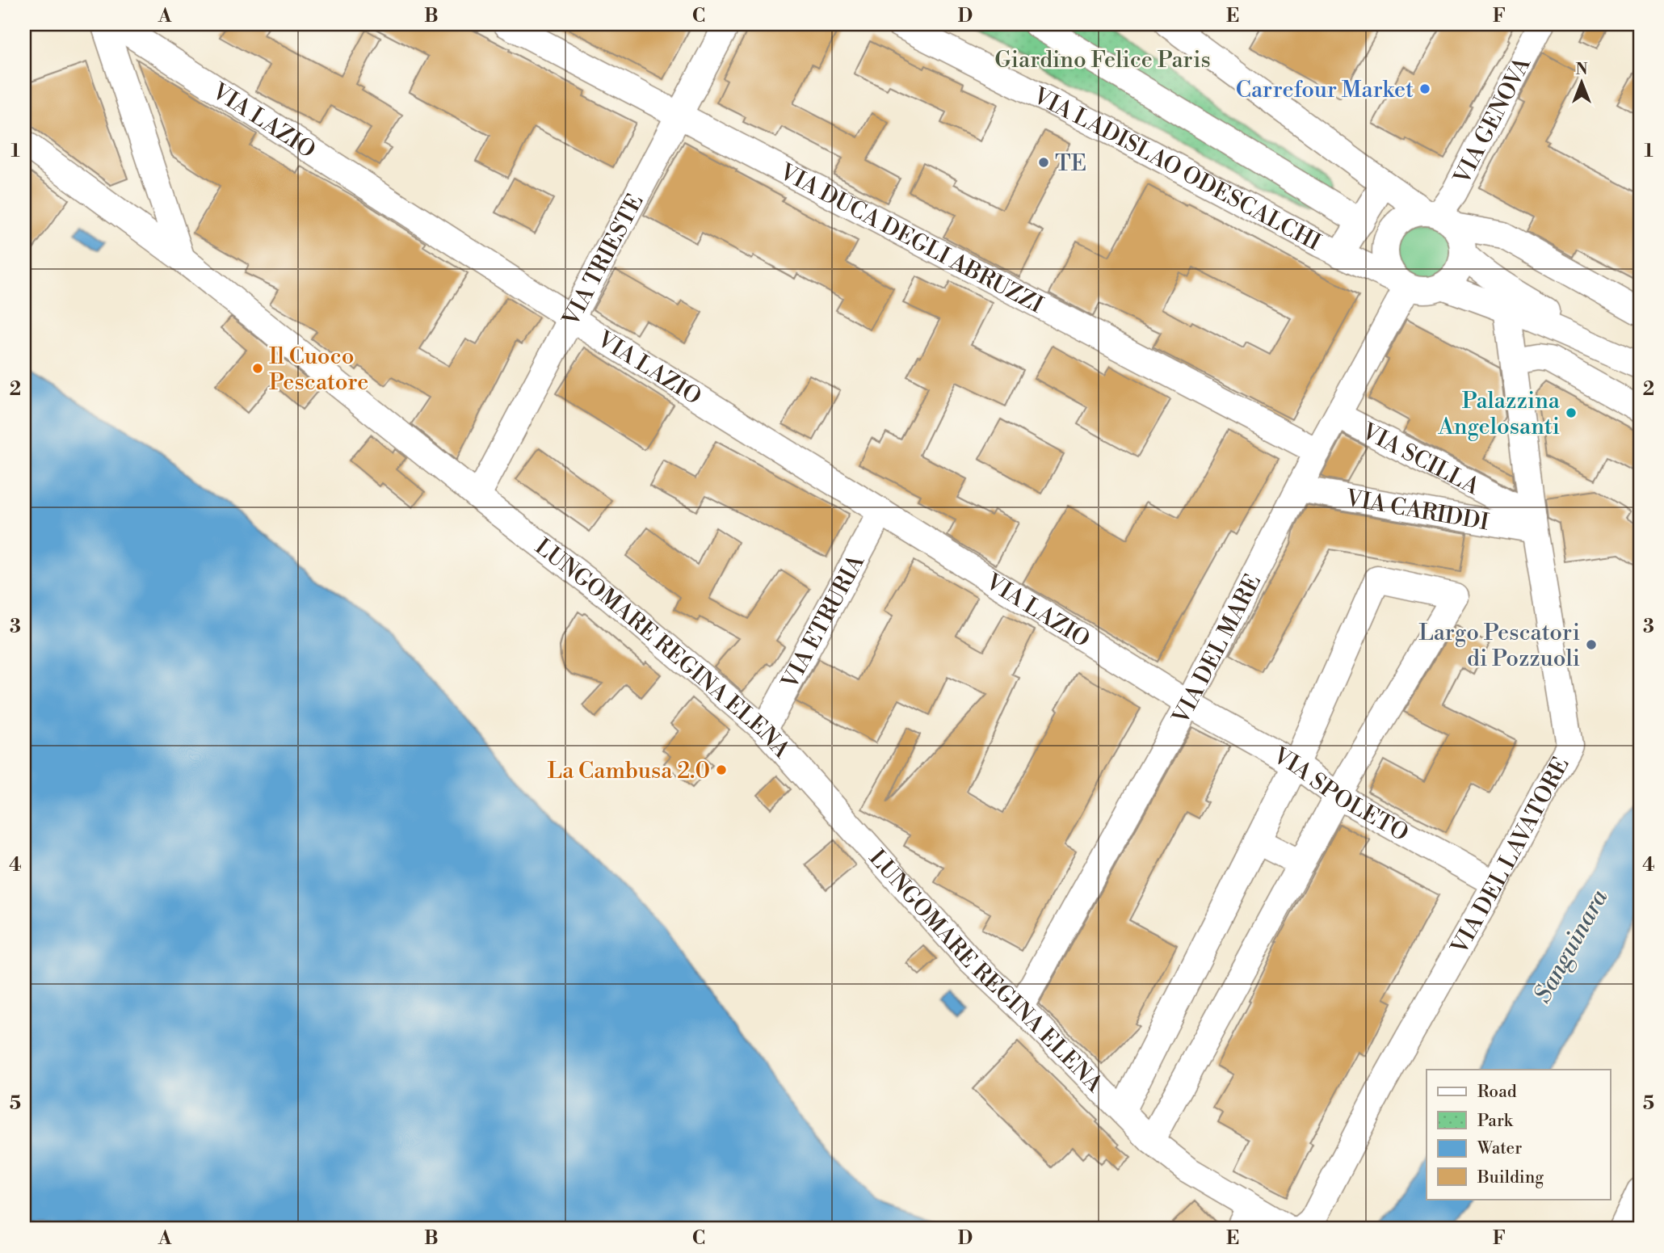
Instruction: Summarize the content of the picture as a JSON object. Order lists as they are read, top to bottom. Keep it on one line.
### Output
{"streets":{"street":["VIA LAZIO","VIA GENOVA","VIA LADISLAO ODESCALCHI","VIA DUCA DEGLI ABRUZZI","VIA TRIESTE","VIA SCILLA","VIA CARIDDI","VIA ETRURIA","VIA DEL MARE","LUNGOMARE REGINA ELENA","VIA SPOLETO","VIA DEL LAVATORE"]},"crossings":[["VIA LAZIO","VIA TRIESTE"],["VIA LAZIO","VIA ETRURIA"],["VIA LAZIO","VIA DEL MARE"],["VIA LAZIO","VIA SPOLETO"],["VIA GENOVA","VIA LADISLAO ODESCALCHI"],["VIA GENOVA","VIA DEL MARE"],["VIA LADISLAO ODESCALCHI","VIA DEL MARE"],["VIA DUCA DEGLI ABRUZZI","VIA TRIESTE"],["VIA DUCA DEGLI ABRUZZI","VIA DEL MARE"],["VIA TRIESTE","LUNGOMARE REGINA ELENA"],["VIA SCILLA","VIA CARIDDI"],["VIA SCILLA","VIA DEL MARE"],["VIA SCILLA","VIA DEL LAVATORE"],["VIA CARIDDI","VIA DEL MARE"],["VIA CARIDDI","VIA DEL LAVATORE"],["VIA ETRURIA","LUNGOMARE REGINA ELENA"],["VIA DEL MARE","LUNGOMARE REGINA ELENA"],["VIA DEL MARE","VIA SPOLETO"],["VIA SPOLETO","VIA DEL LAVATORE"]],"water":["Sanguinara"],"parks":["Giardino Felice Paris"],"places":["Carrefour Market","TE","Il Cuoco Pescatore","Palazzina Angelosanti","Largo Pescatori di Pozzuoli","La Cambusa 2.0"],"legend":["Road","Park","Water","Building"],"north":"top","grid":{"columns":["A","B","C","D","E","F"],"rows":["1","2","3","4","5"]}}
